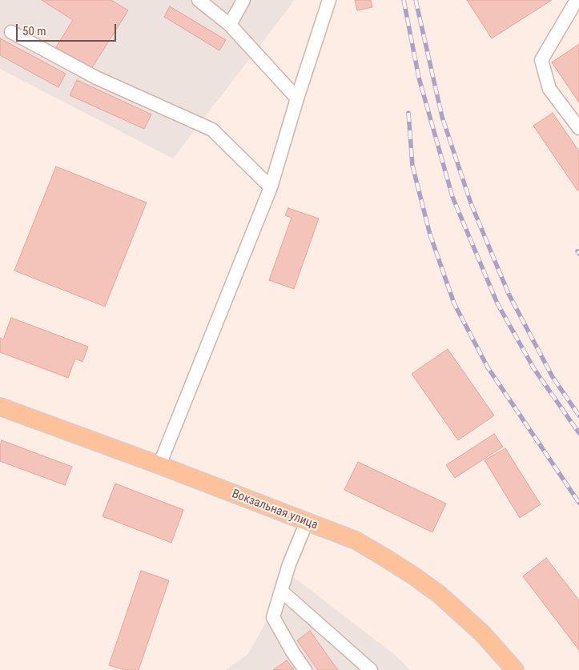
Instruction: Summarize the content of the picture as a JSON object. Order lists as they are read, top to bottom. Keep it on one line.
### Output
{"streets":{"main road":["Вокзальная улица"]},"scale_bar":"50 m"}
